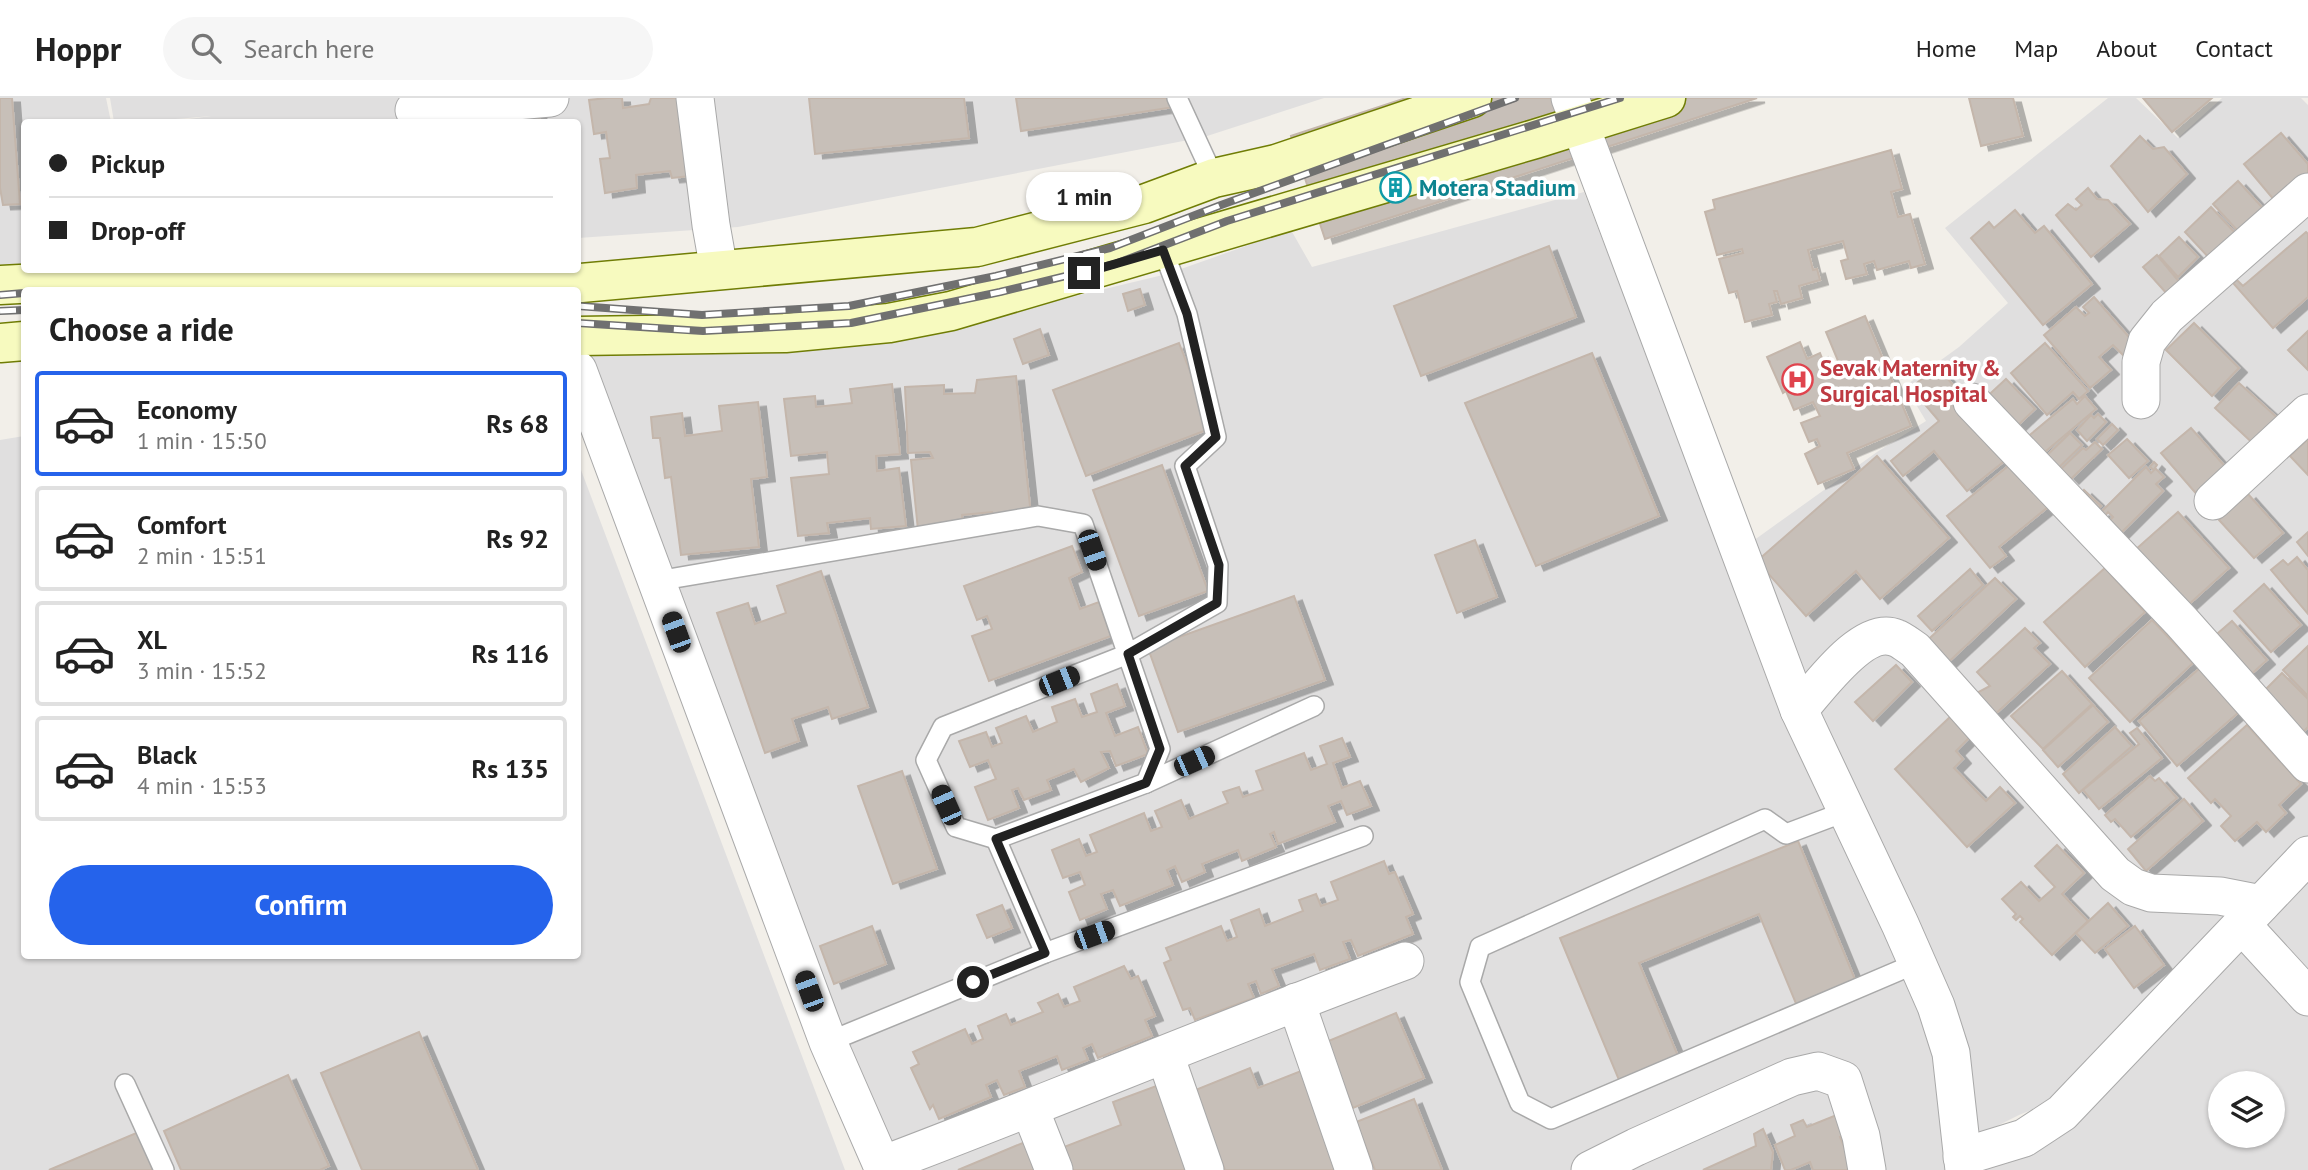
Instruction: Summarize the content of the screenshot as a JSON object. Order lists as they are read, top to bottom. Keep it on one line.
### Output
{"places":{"building":["Motera Stadium"],"hospital":["Sevak Maternity & Surgical Hospital"]},"page":{"header":"Hoppr","search":"Search here","nav":["Home","Map","About","Contact"],"banner":["Pickup","Drop-off"],"bubble":"1 min","heading":"Choose a ride","list":[{"name":"Economy","note":"1 min · 15:50","value":"Rs 68"},{"name":"Comfort","note":"2 min · 15:51","value":"Rs 92"},{"name":"XL","note":"3 min · 15:52","value":"Rs 116"},{"name":"Black","note":"4 min · 15:53","value":"Rs 135"}],"buttons":"Confirm"}}
